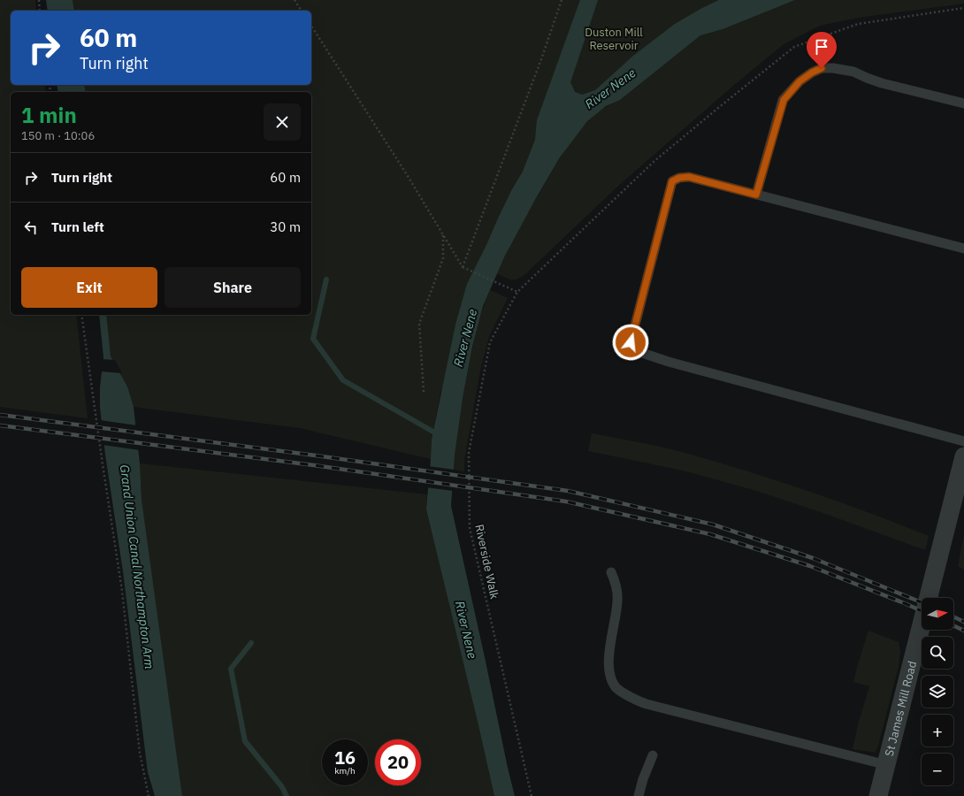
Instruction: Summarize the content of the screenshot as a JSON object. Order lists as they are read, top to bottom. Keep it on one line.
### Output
{"streets":{"street":["St James Mill Road"],"path":["Riverside Walk"]},"water":["River Nene","Grand Union Canal Northampton Arm"],"parks":["Duston Mill Reservoir"],"north":"right","page":{"turn":["60 m","Turn right"],"heading":["1 min","150 m · 10:06"],"list":[{"name":"Turn right","value":"60 m"},{"name":"Turn left","value":"30 m"}],"buttons":["Exit","Share"],"map_buttons":["+","−"],"speed":"16 km/h","limit":"20"}}
